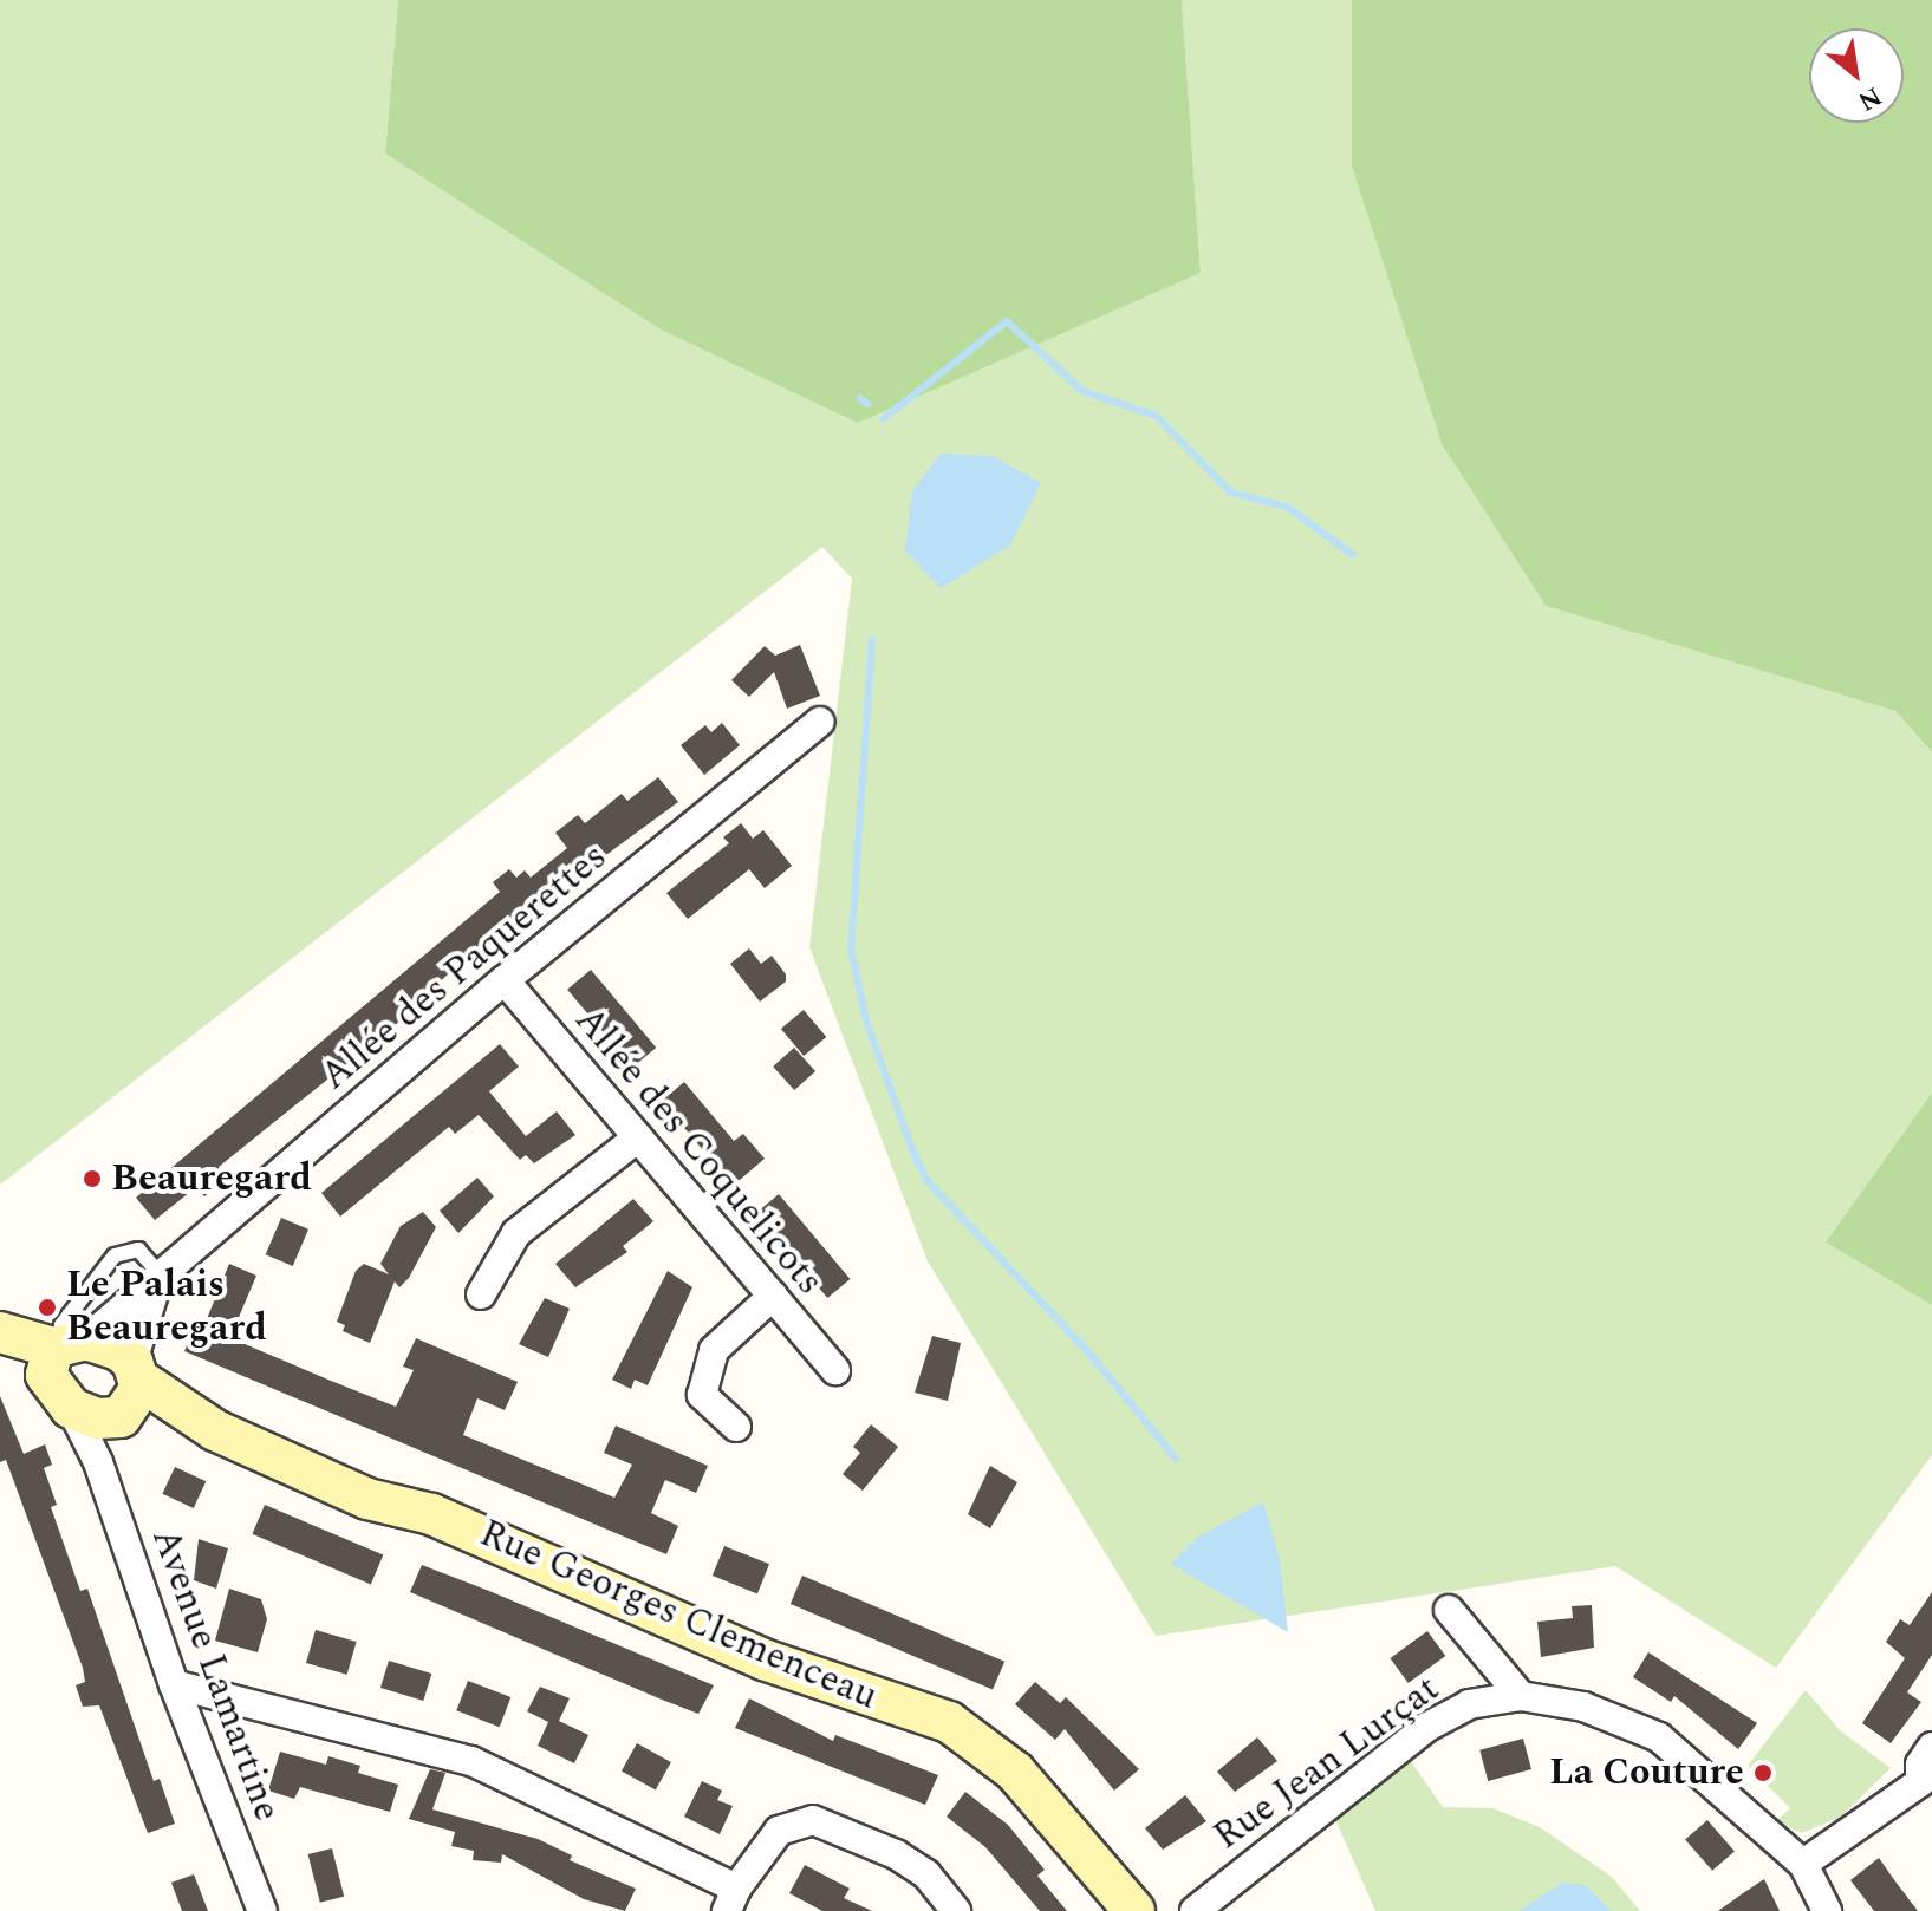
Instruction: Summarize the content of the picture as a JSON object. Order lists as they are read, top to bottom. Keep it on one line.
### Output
{"streets":{"street":["Allée des Paquerettes","Allée des Coquelicots","Rue Georges Clemenceau","Avenue Lamartine","Rue Jean Lurçat"]},"crossings":[["Allée des Paquerettes","Allée des Coquelicots"],["Allée des Paquerettes","Rue Georges Clemenceau"],["Rue Georges Clemenceau","Avenue Lamartine"]],"places":["Beauregard","Le Palais Beauregard","La Couture"],"north":"bottom right"}
